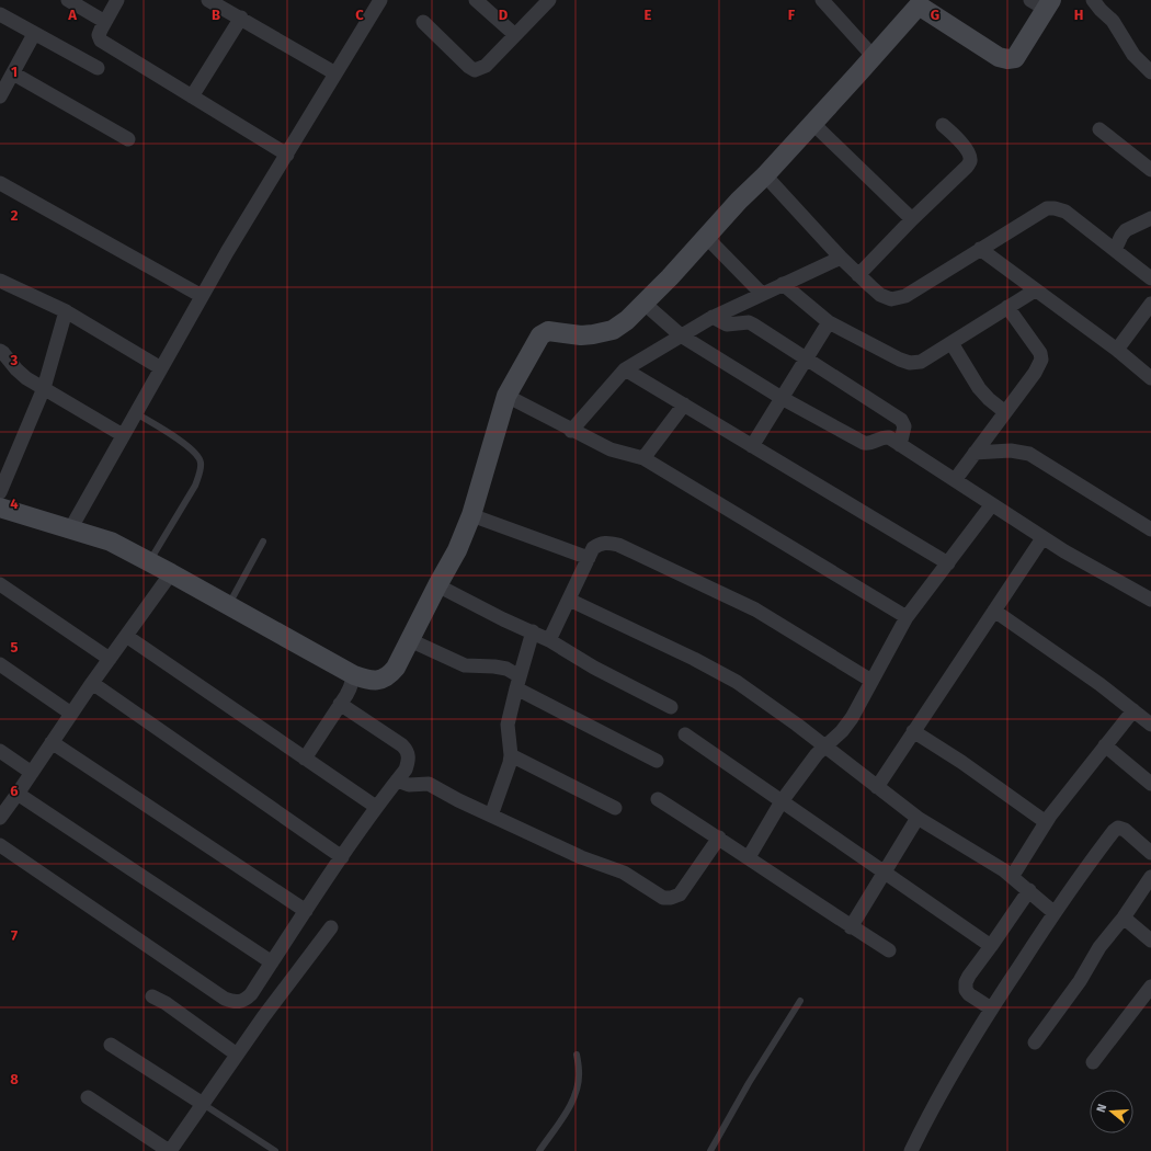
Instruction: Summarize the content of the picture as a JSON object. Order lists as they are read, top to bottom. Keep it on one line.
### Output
{"north":"left","grid":{"columns":["A","B","C","D","E","F","G","H"],"rows":["1","2","3","4","5","6","7","8"]}}
